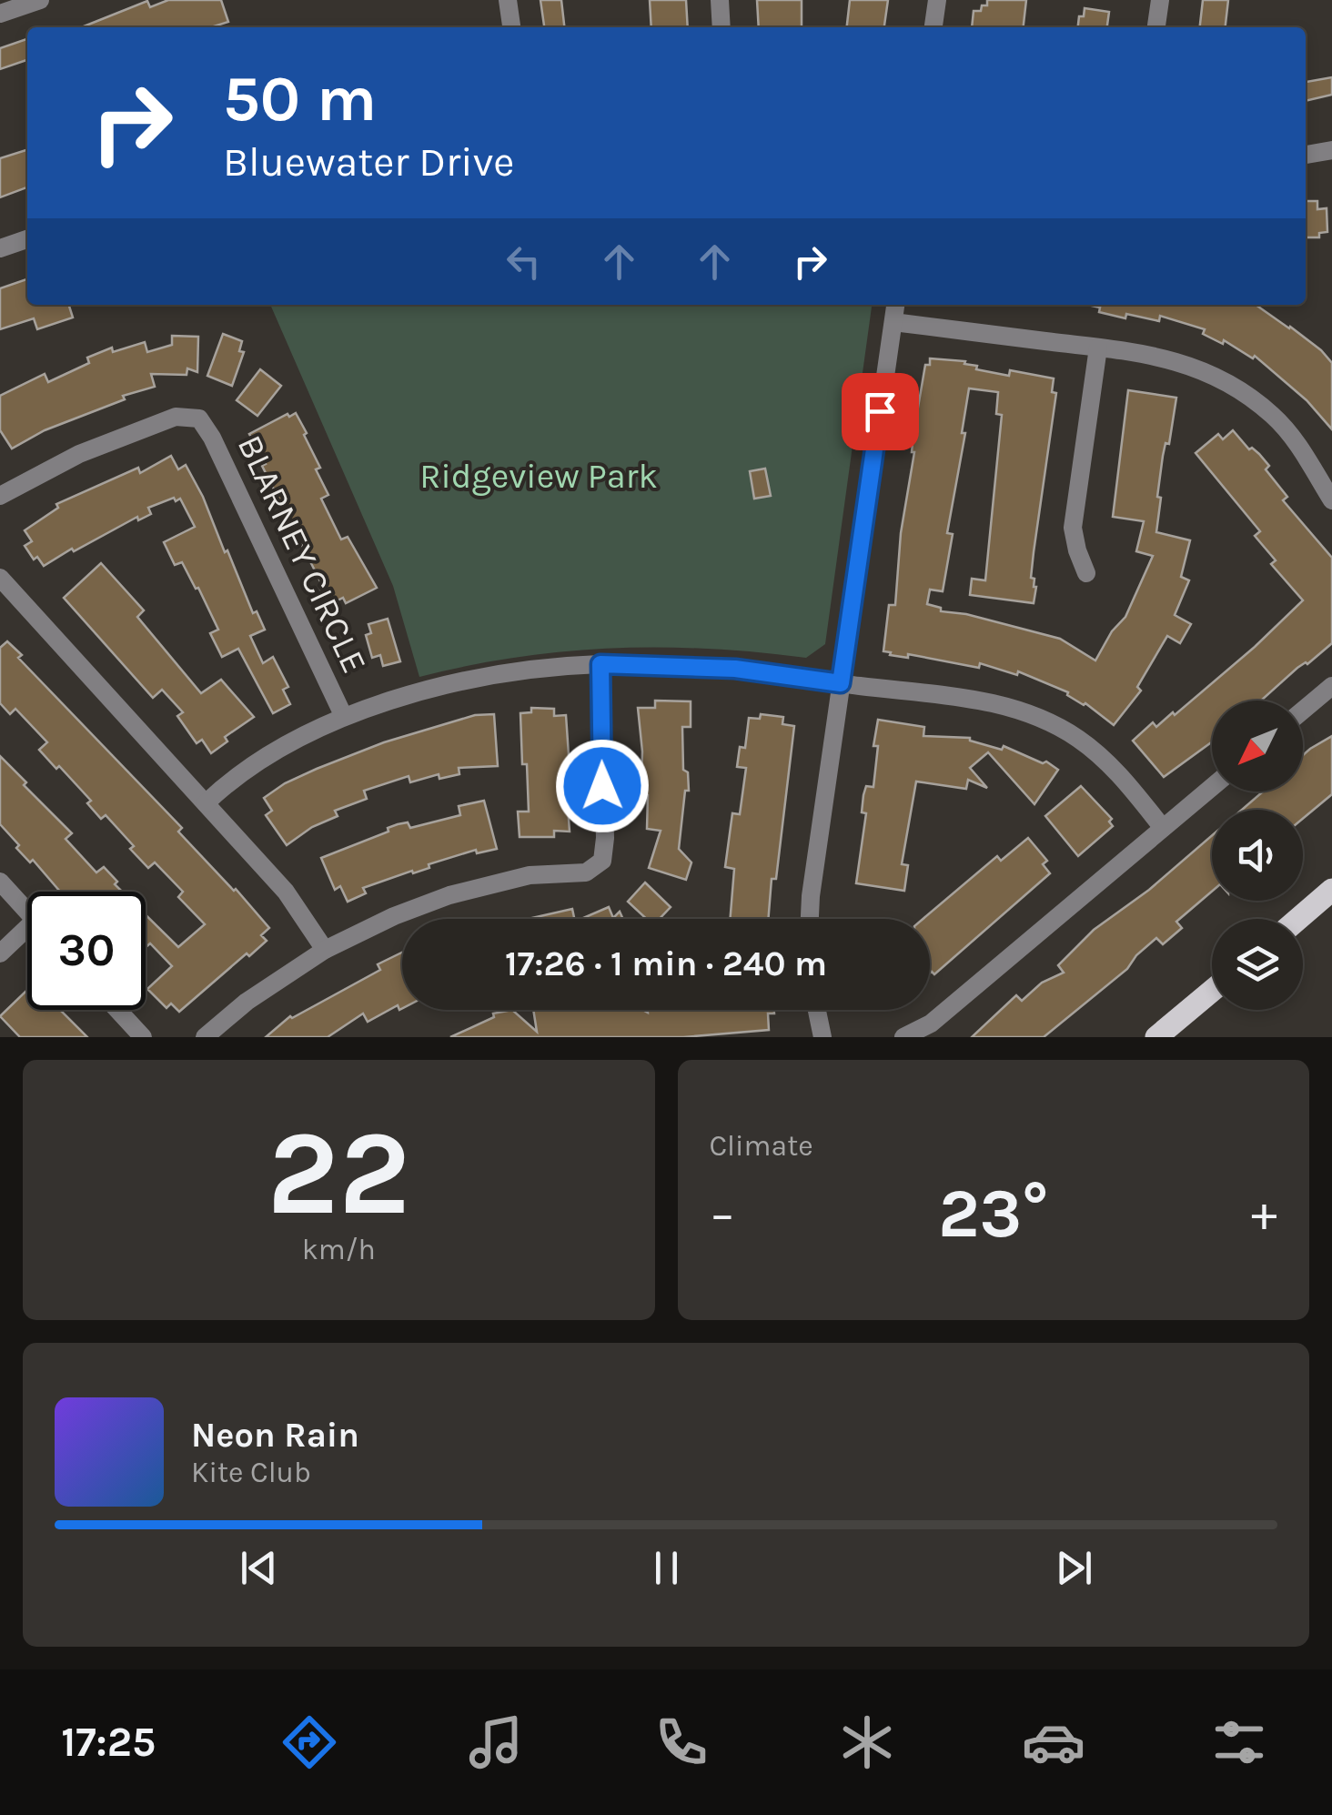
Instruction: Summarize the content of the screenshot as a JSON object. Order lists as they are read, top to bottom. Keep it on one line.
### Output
{"streets":{"street":["BLARNEY CIRCLE"]},"parks":["Ridgeview Park"],"north":"bottom left","page":{"turn":["50 m","Bluewater Drive"],"limit":"30","trip":"17:26 · 1 min · 240 m","tile":[["22","km/h"],"Climate"],"heat":["−","23°","+"],"song":["Neon Rain","Kite Club"],"tabs":"17:25"}}
